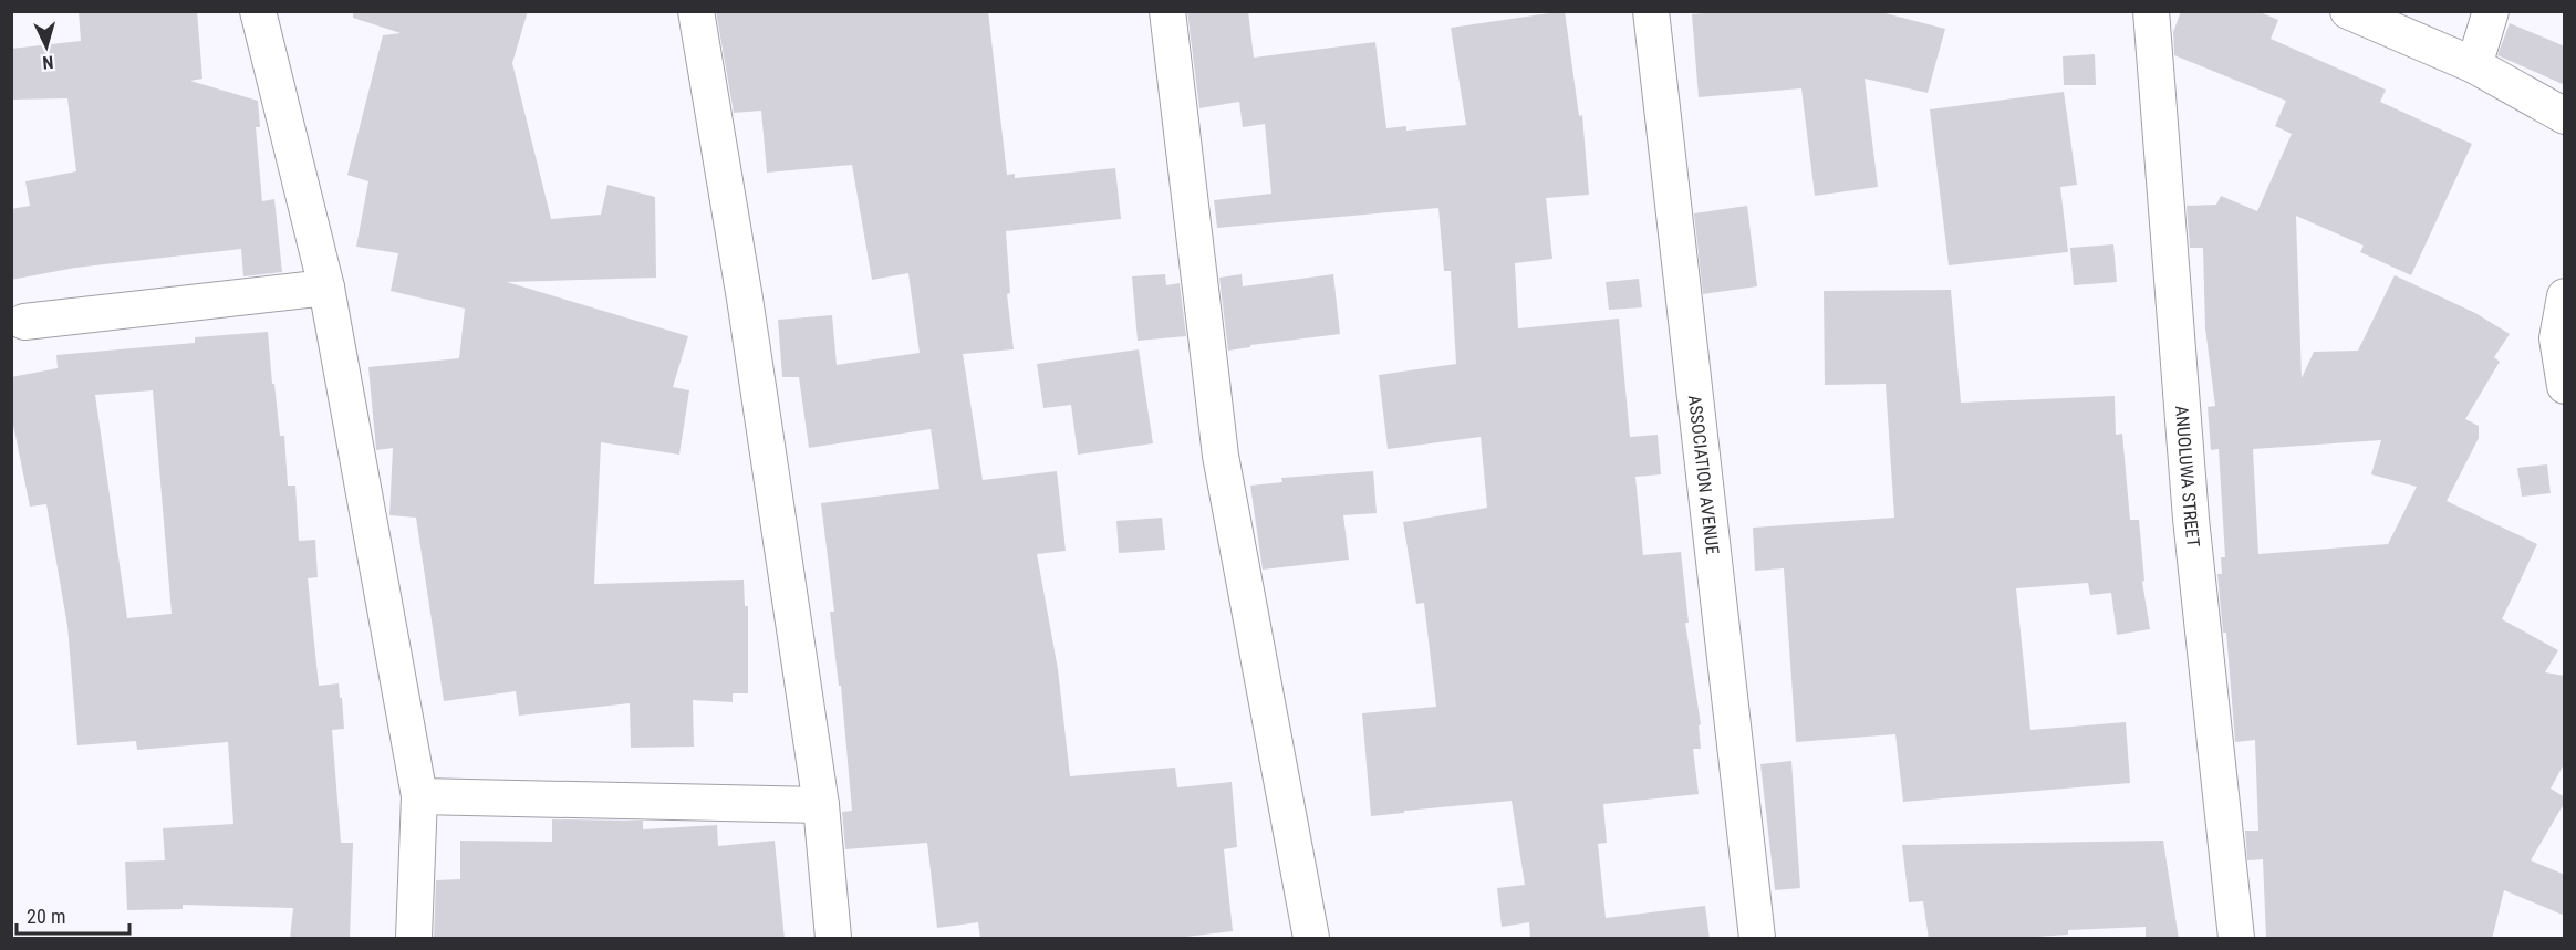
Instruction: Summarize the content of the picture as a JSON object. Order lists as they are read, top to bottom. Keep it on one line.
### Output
{"streets":{"street":["ASSOCIATION AVENUE","ANUOLUWA STREET"]},"scale_bar":"20 m","north":"bottom"}
